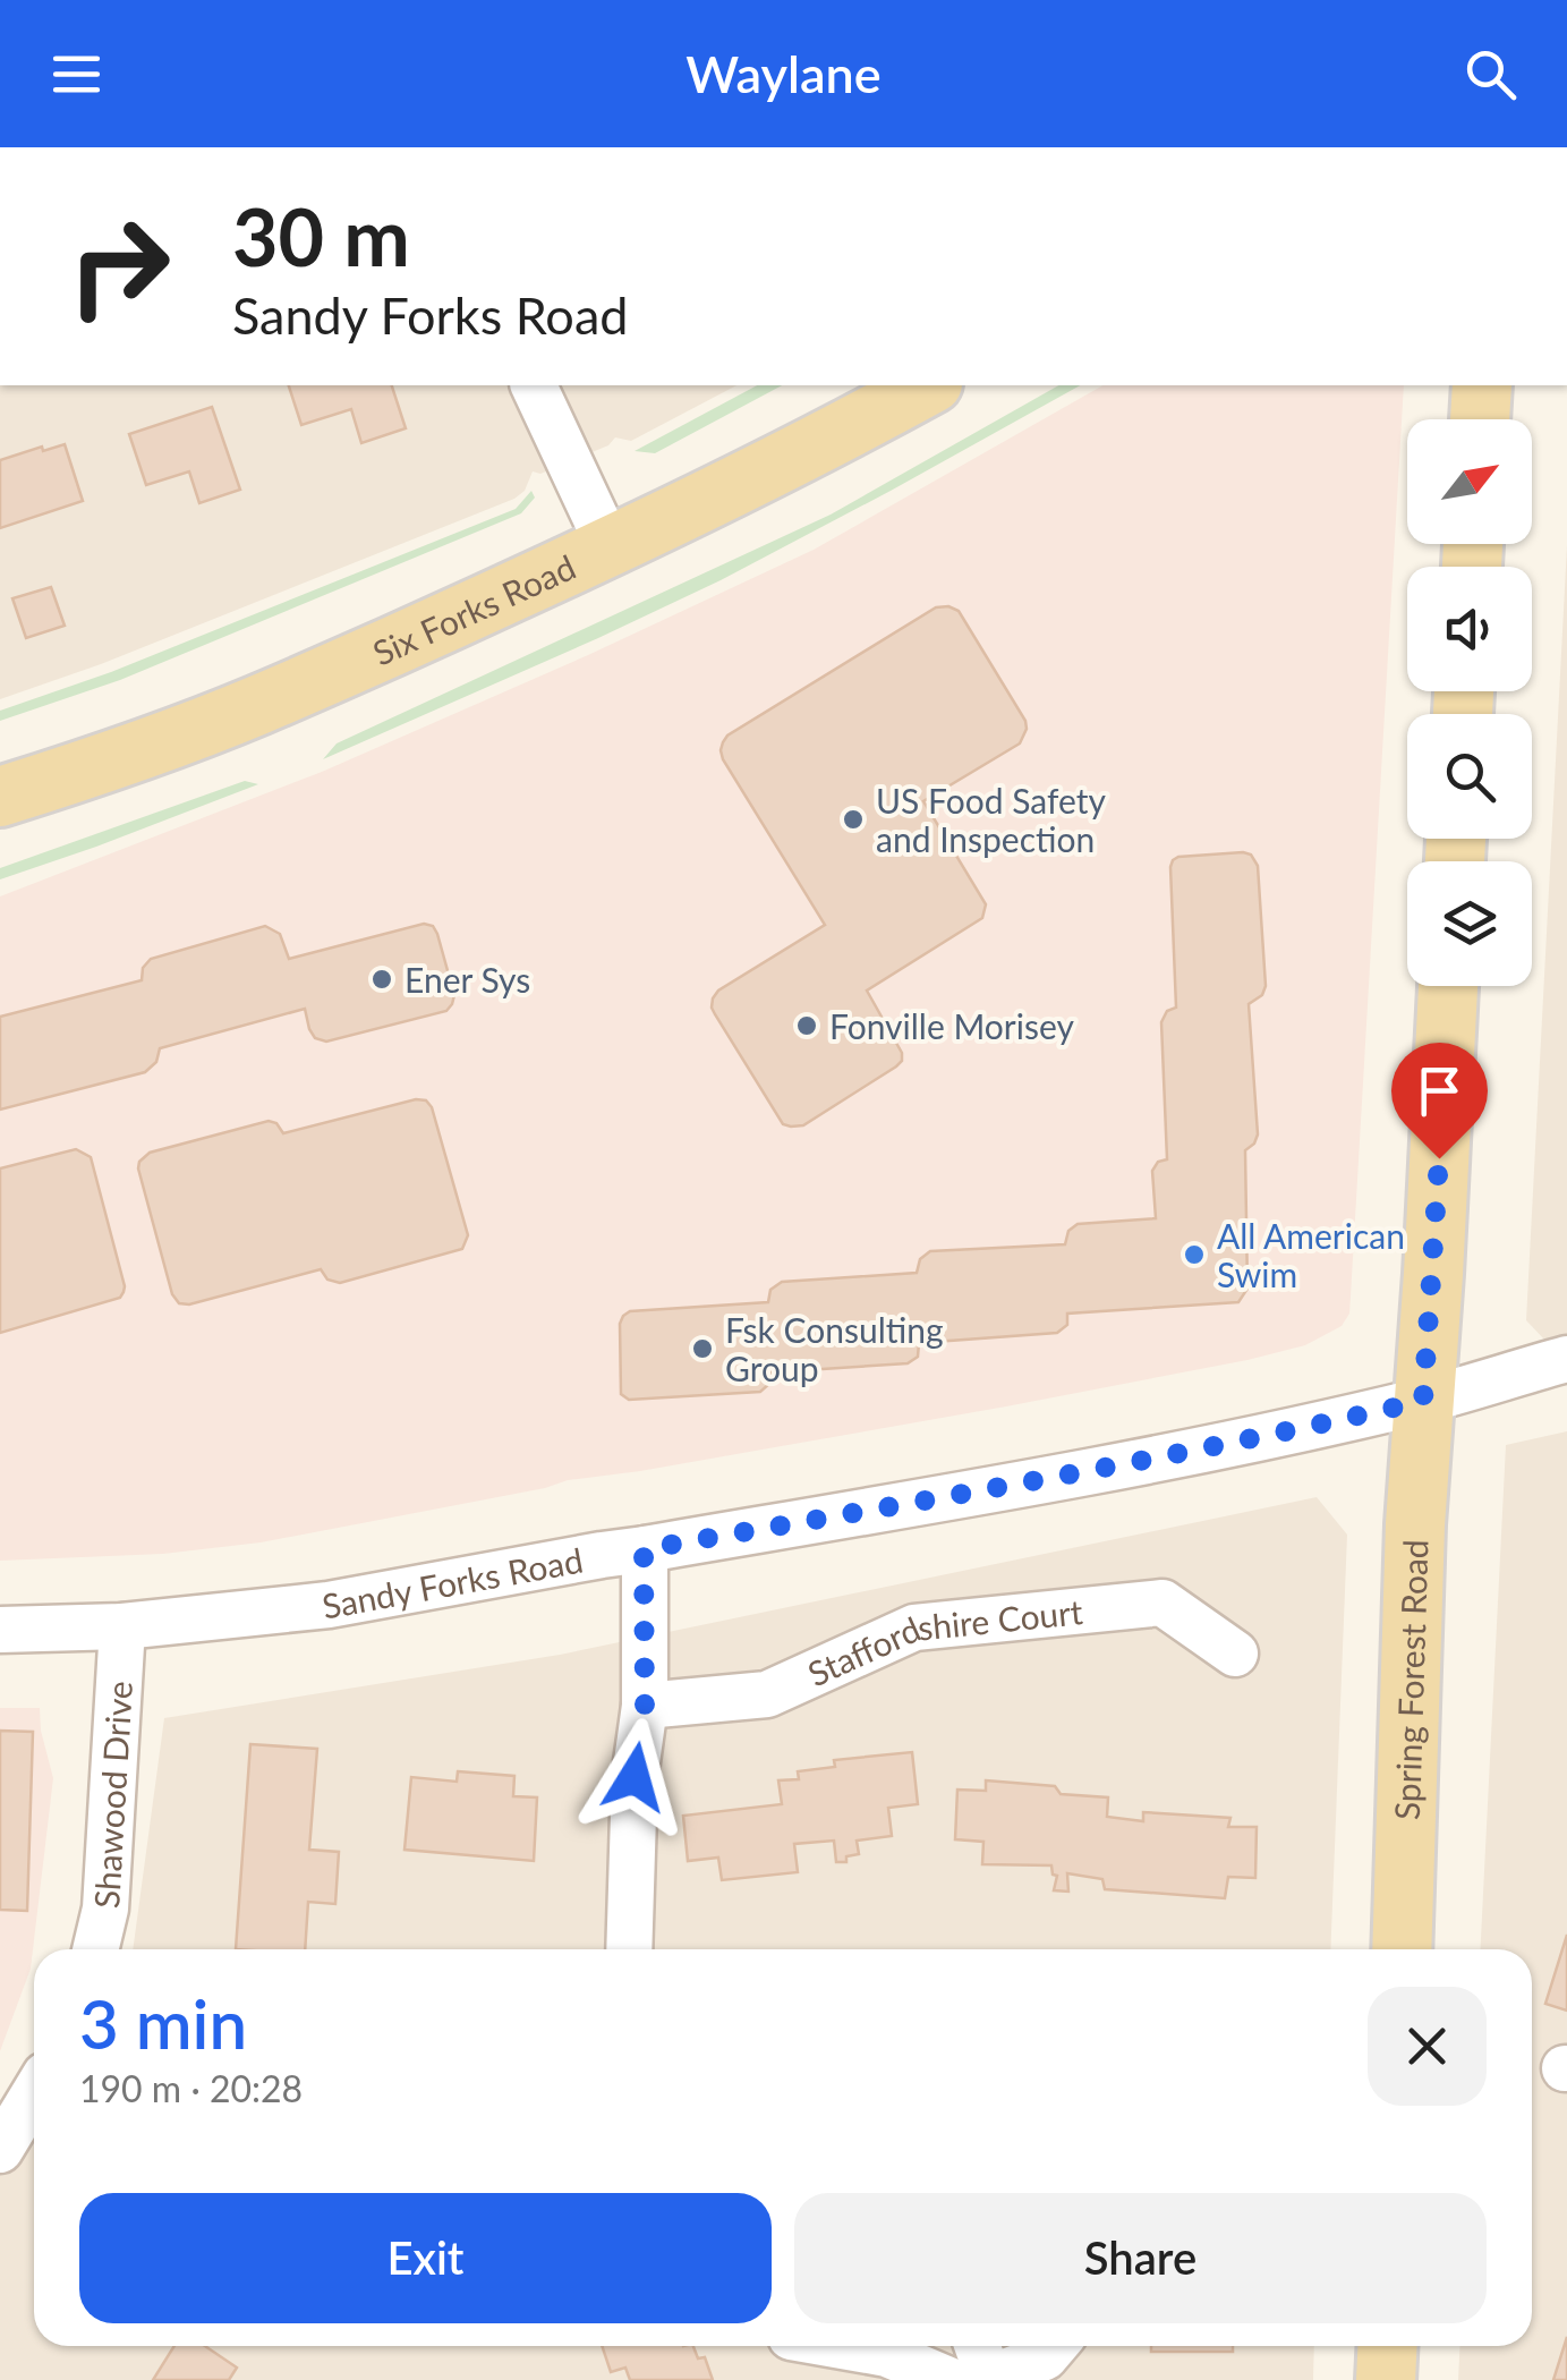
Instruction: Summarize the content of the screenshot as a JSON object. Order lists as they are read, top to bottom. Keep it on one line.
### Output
{"streets":{"main road":["Six Forks Road","Spring Forest Road"],"street":["Sandy Forks Road","Staffordshire Court","Shawood Drive"]},"crossings":[["Sandy Forks Road","Spring Forest Road"],["Sandy Forks Road","Shawood Drive"]],"places":["US Food Safety and Inspection","Ener Sys","Fonville Morisey","All American Swim","Fsk Consulting Group"],"north":"top right","page":{"header":"Waylane","turn":["30 m","Sandy Forks Road"],"heading":["3 min","190 m · 20:28"],"buttons":["Exit","Share"]}}
